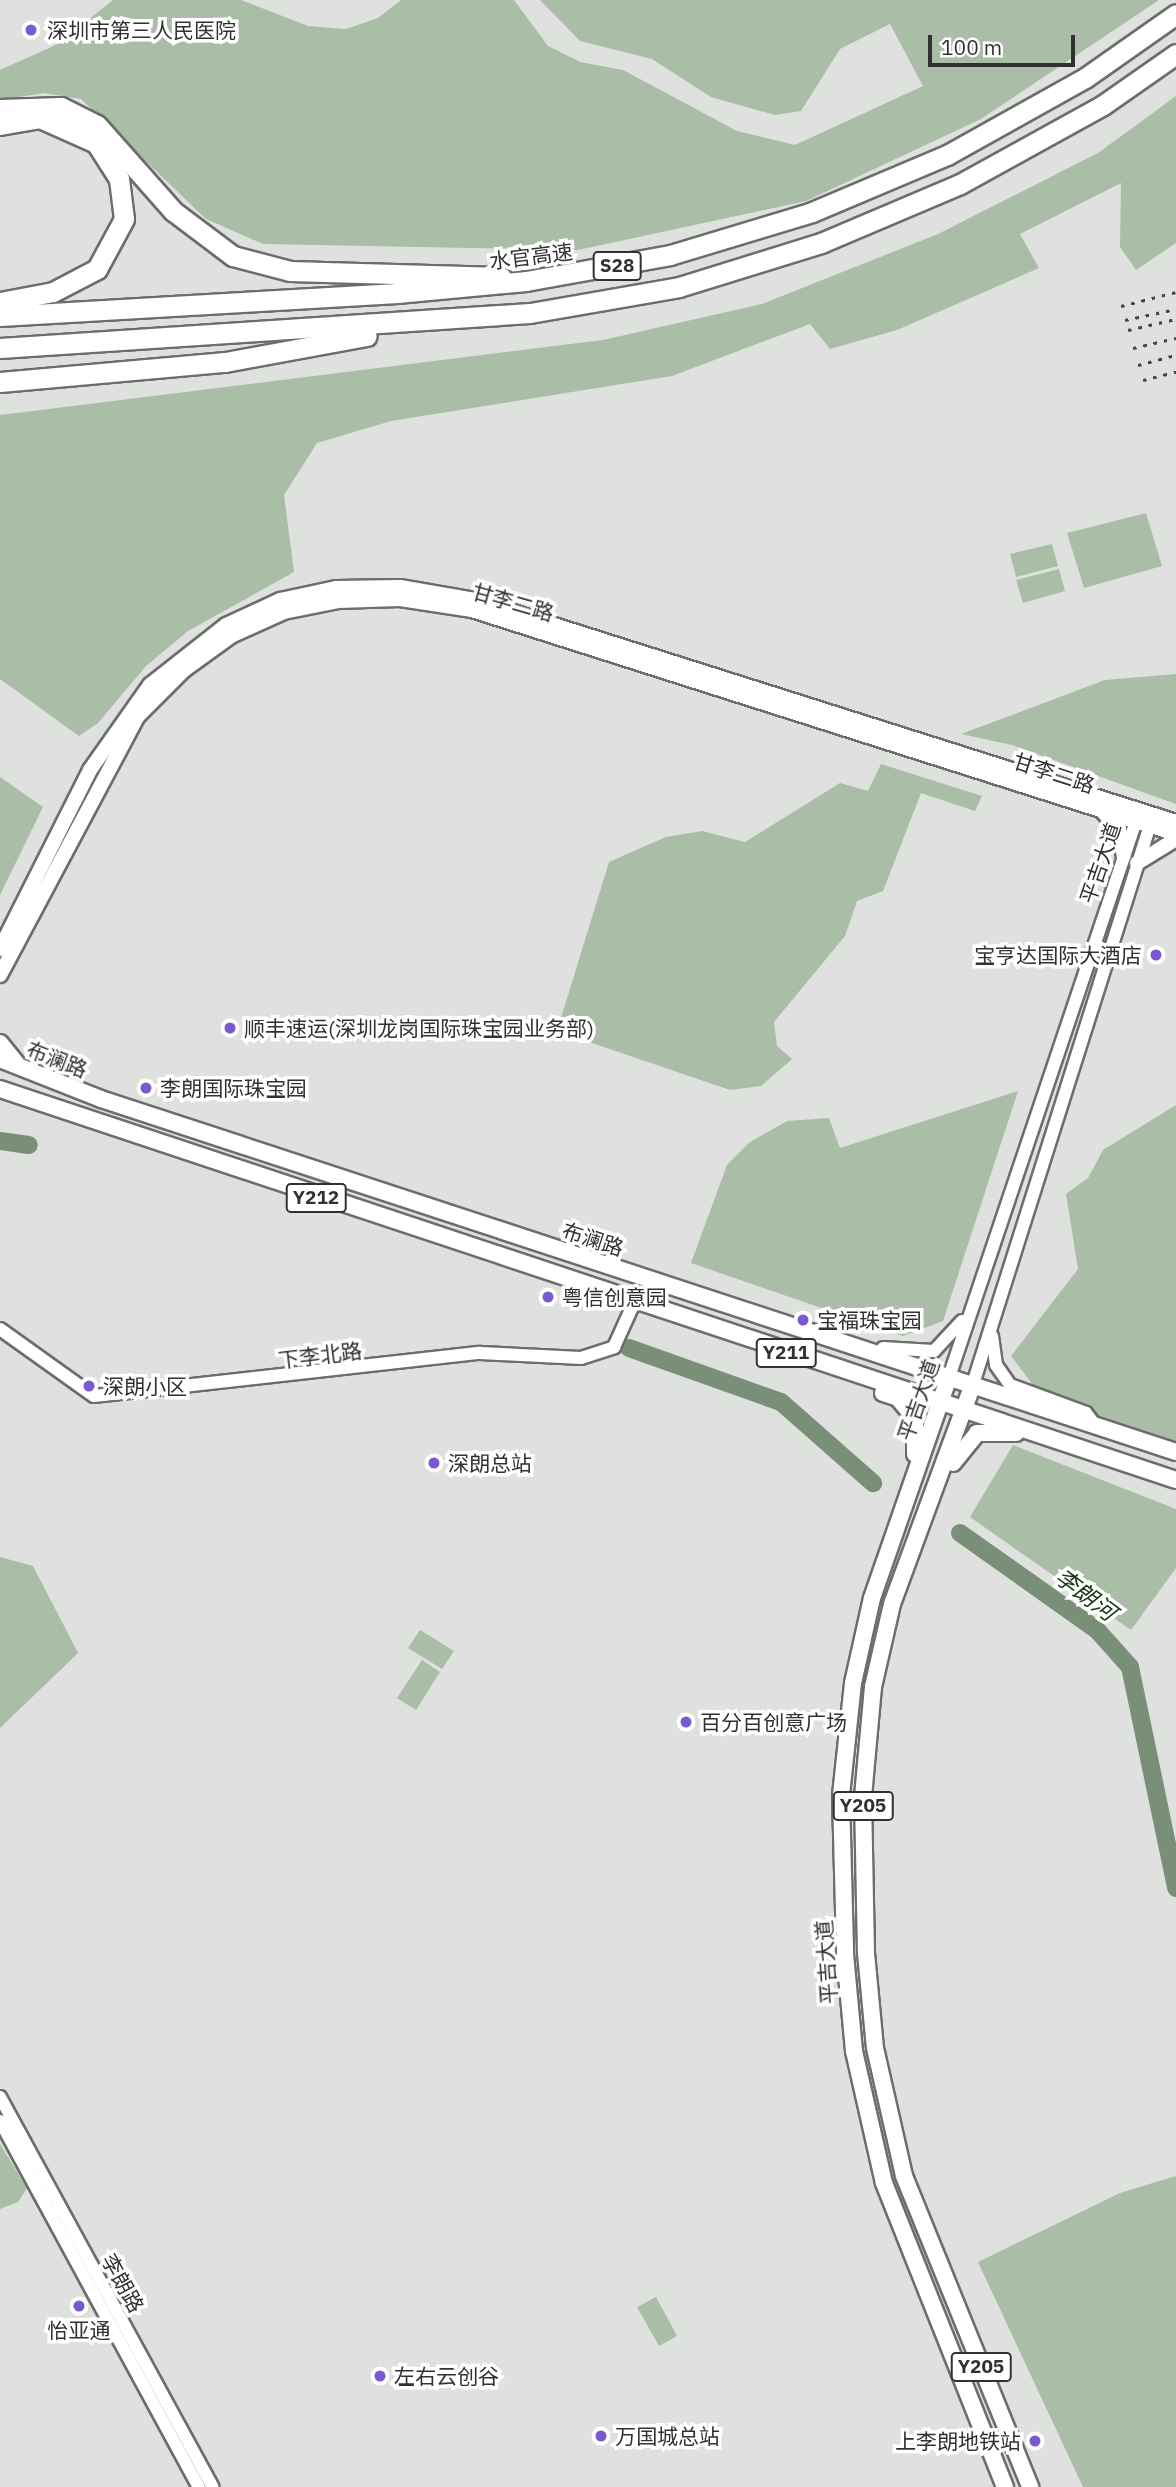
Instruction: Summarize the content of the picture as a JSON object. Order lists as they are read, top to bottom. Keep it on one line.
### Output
{"streets":{"highway":["水官高速","S28"],"main road":["甘李二路","平吉大道","布澜路","Y212","Y211","Y205"],"street":["下李北路","李朗路"]},"crossings":[["甘李二路","平吉大道"],["平吉大道","布澜路"],["平吉大道","Y211"],["Y212","Y211"],["Y212","下李北路"],["Y211","下李北路"]],"water":["李朗河"],"places":["深圳市第三人民医院","宝亨达国际大酒店","顺丰速运(深圳龙岗国际珠宝园业务部)","李朗国际珠宝园","粤信创意园","宝福珠宝园","深朗小区","深朗总站","百分百创意广场","怡亚通","左右云创谷","万国城总站","上李朗地铁站"],"scale_bar":"100 m"}
